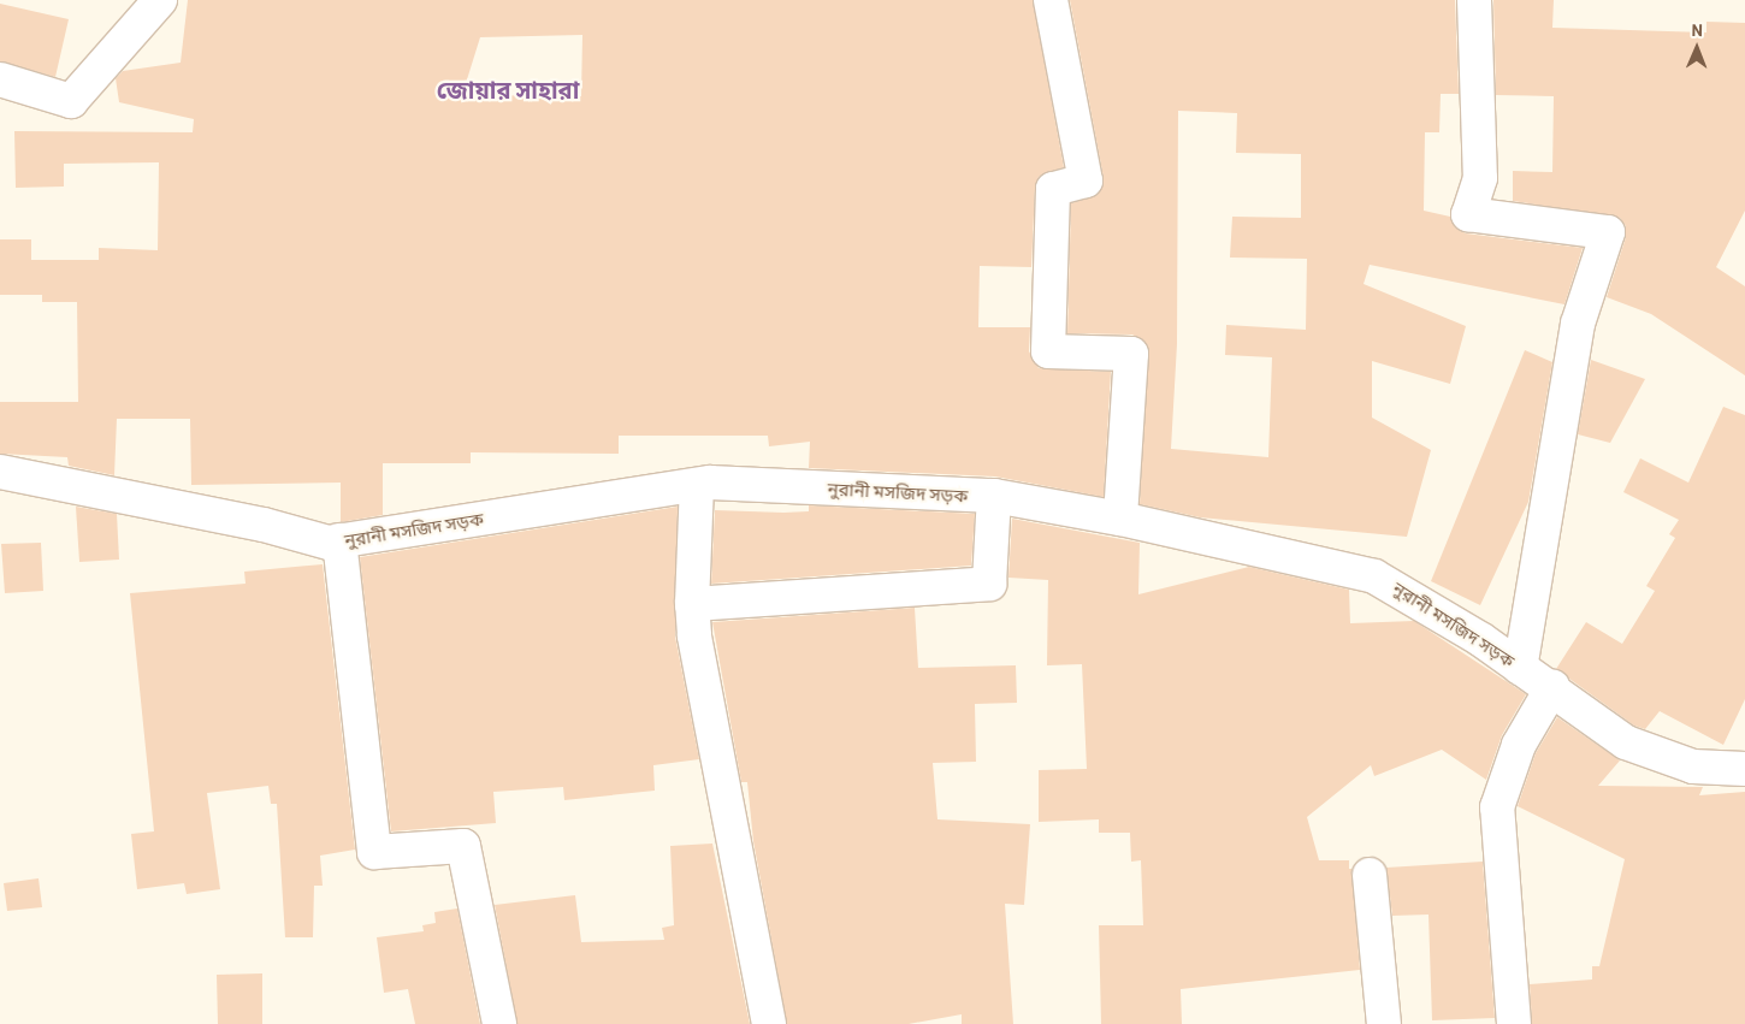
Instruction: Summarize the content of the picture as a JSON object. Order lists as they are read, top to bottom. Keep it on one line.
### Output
{"streets":{"street":["নুরানী মসজিদ সড়ক"]},"districts":["জোয়ার সাহারা"],"north":"top"}
